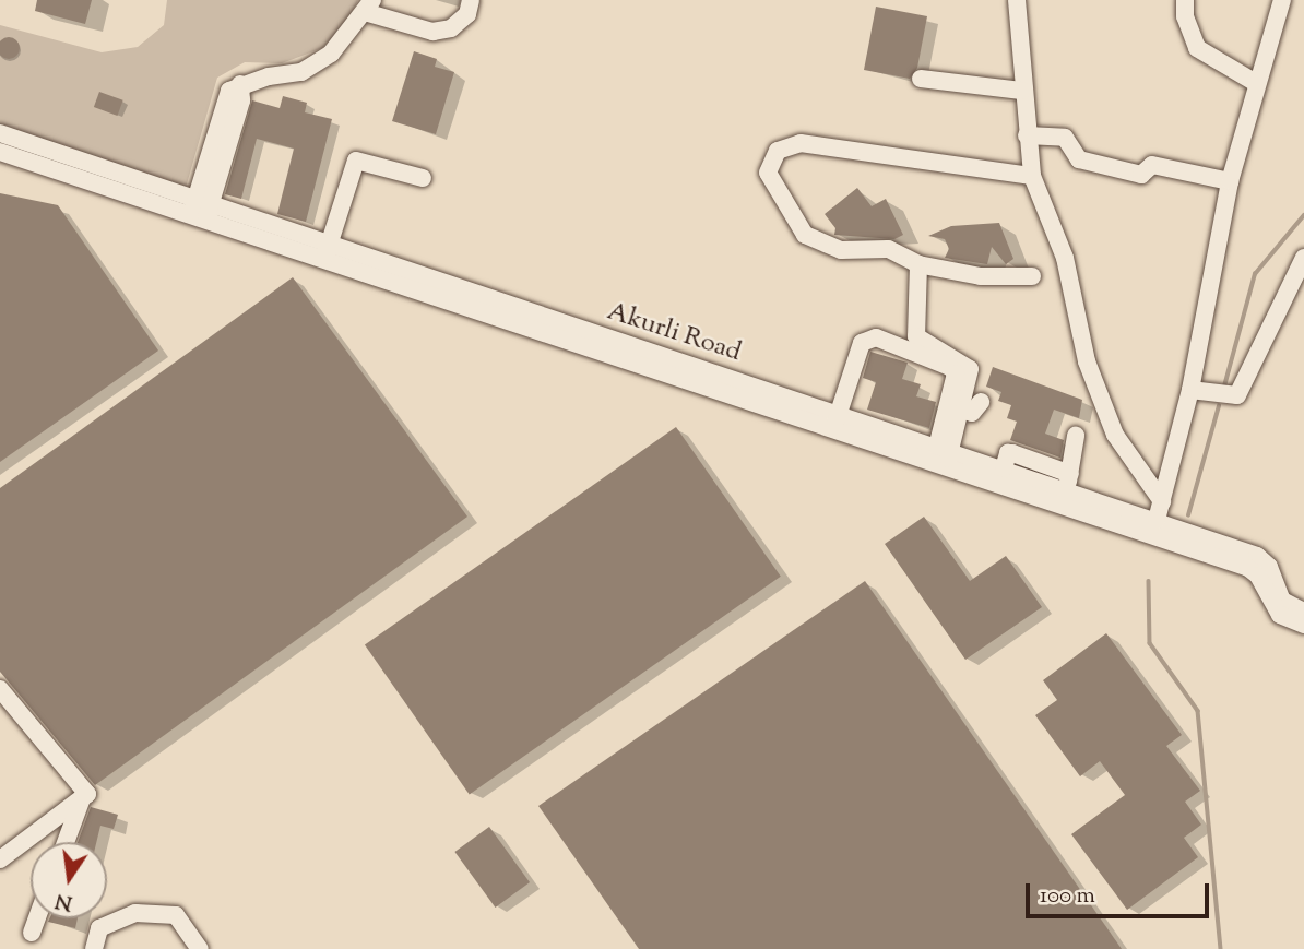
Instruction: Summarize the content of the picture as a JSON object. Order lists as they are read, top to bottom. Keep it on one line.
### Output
{"streets":{"street":["Akurli Road"]},"scale_bar":"100 m","north":"bottom"}
